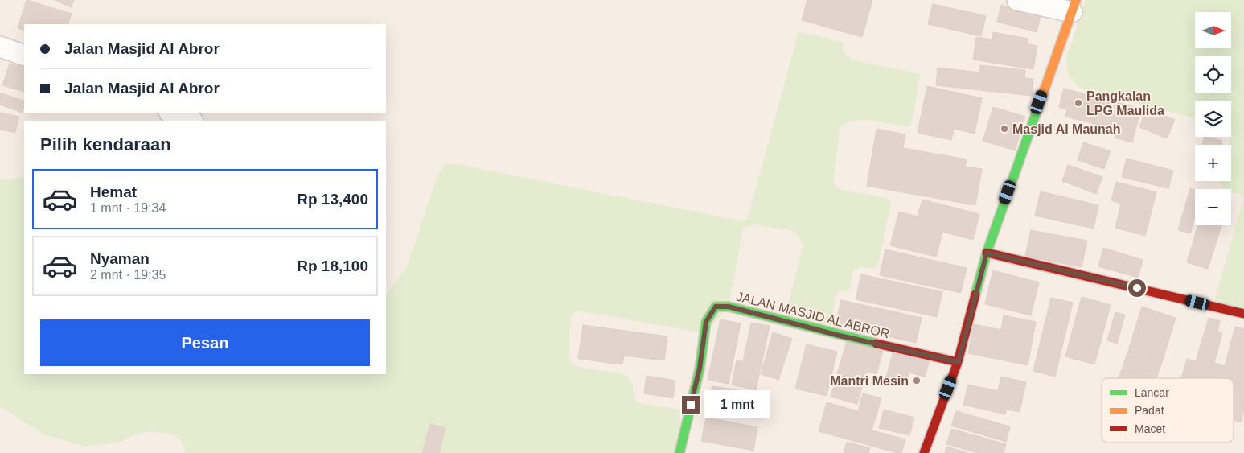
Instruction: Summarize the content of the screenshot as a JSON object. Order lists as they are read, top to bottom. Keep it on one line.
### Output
{"streets":{"street":["JALAN MASJID AL ABROR"]},"places":["Pangkalan LPG Maulida","Masjid Al Maunah","Mantri Mesin"],"legend":["Lancar","Padat","Macet"],"north":"right","page":{"map_buttons":["+","−"],"banner":["Jalan Masjid Al Abror","Jalan Masjid Al Abror"],"heading":"Pilih kendaraan","list":[{"name":"Hemat","note":"1 mnt · 19:34","value":"Rp 13,400"},{"name":"Nyaman","note":"2 mnt · 19:35","value":"Rp 18,100"}],"buttons":"Pesan","bubble":"1 mnt"}}
